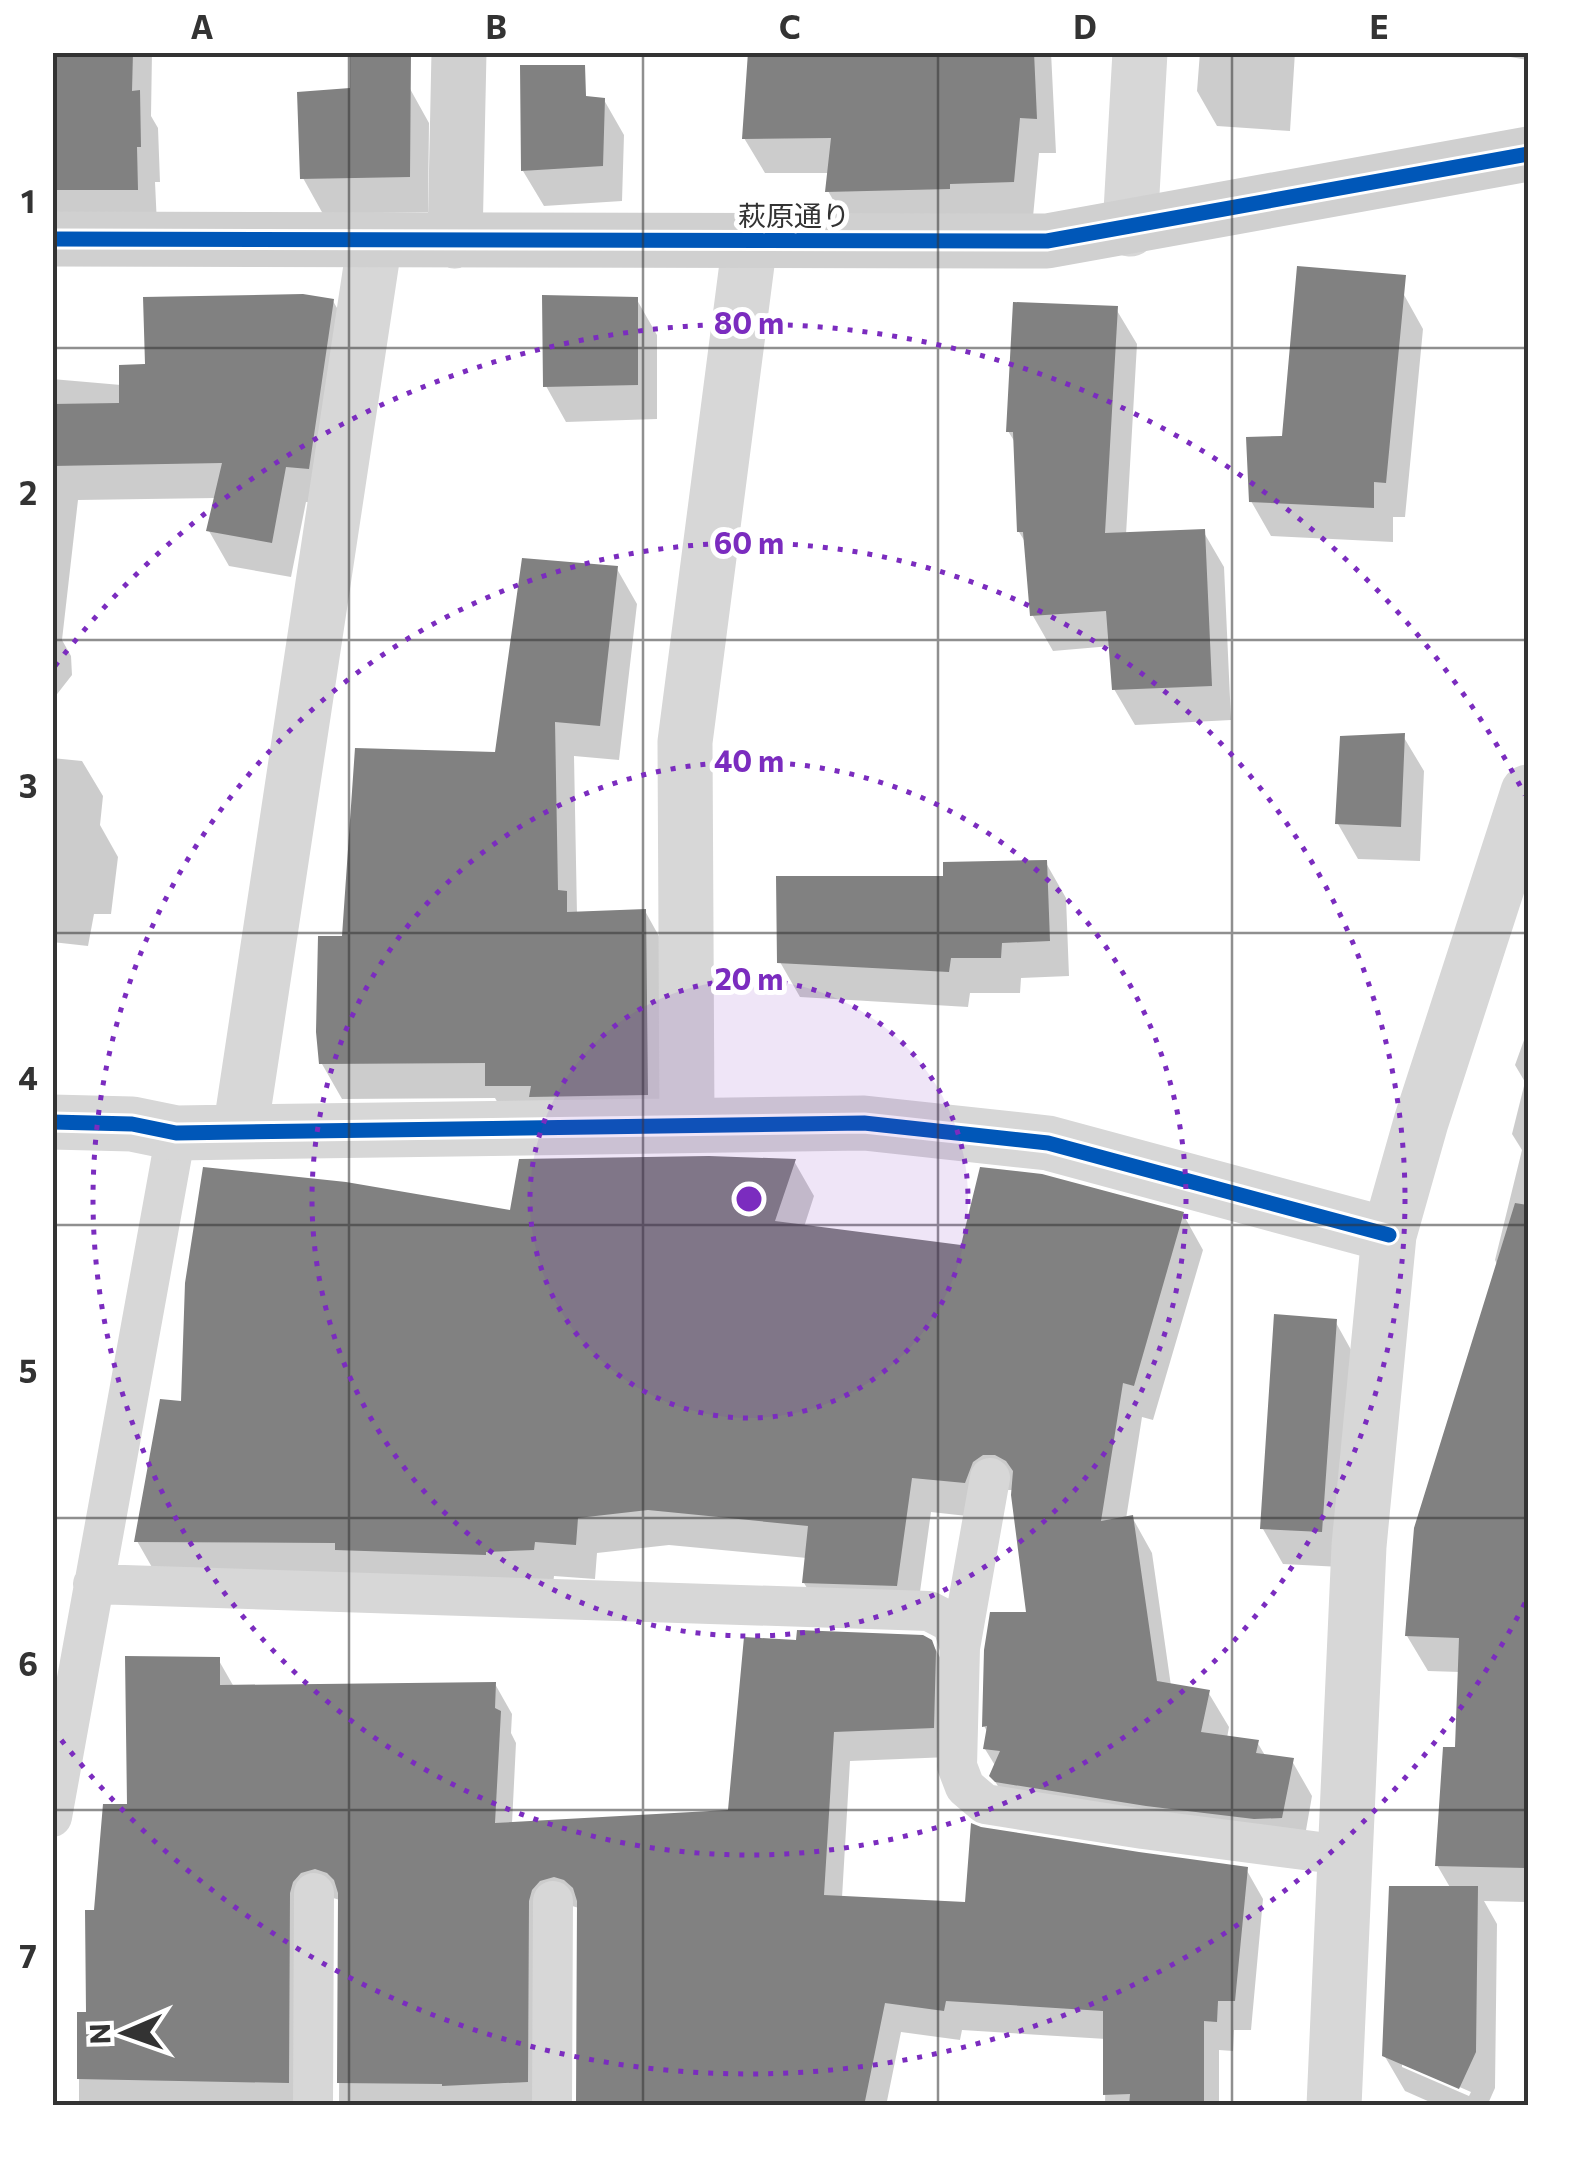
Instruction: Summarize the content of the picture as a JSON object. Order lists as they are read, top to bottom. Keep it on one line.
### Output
{"streets":{"street":["萩原通り"]},"north":"left","grid":{"columns":["A","B","C","D","E"],"rows":["1","2","3","4","5","6","7"]},"rings":["80 m","60 m","40 m","20 m"]}
